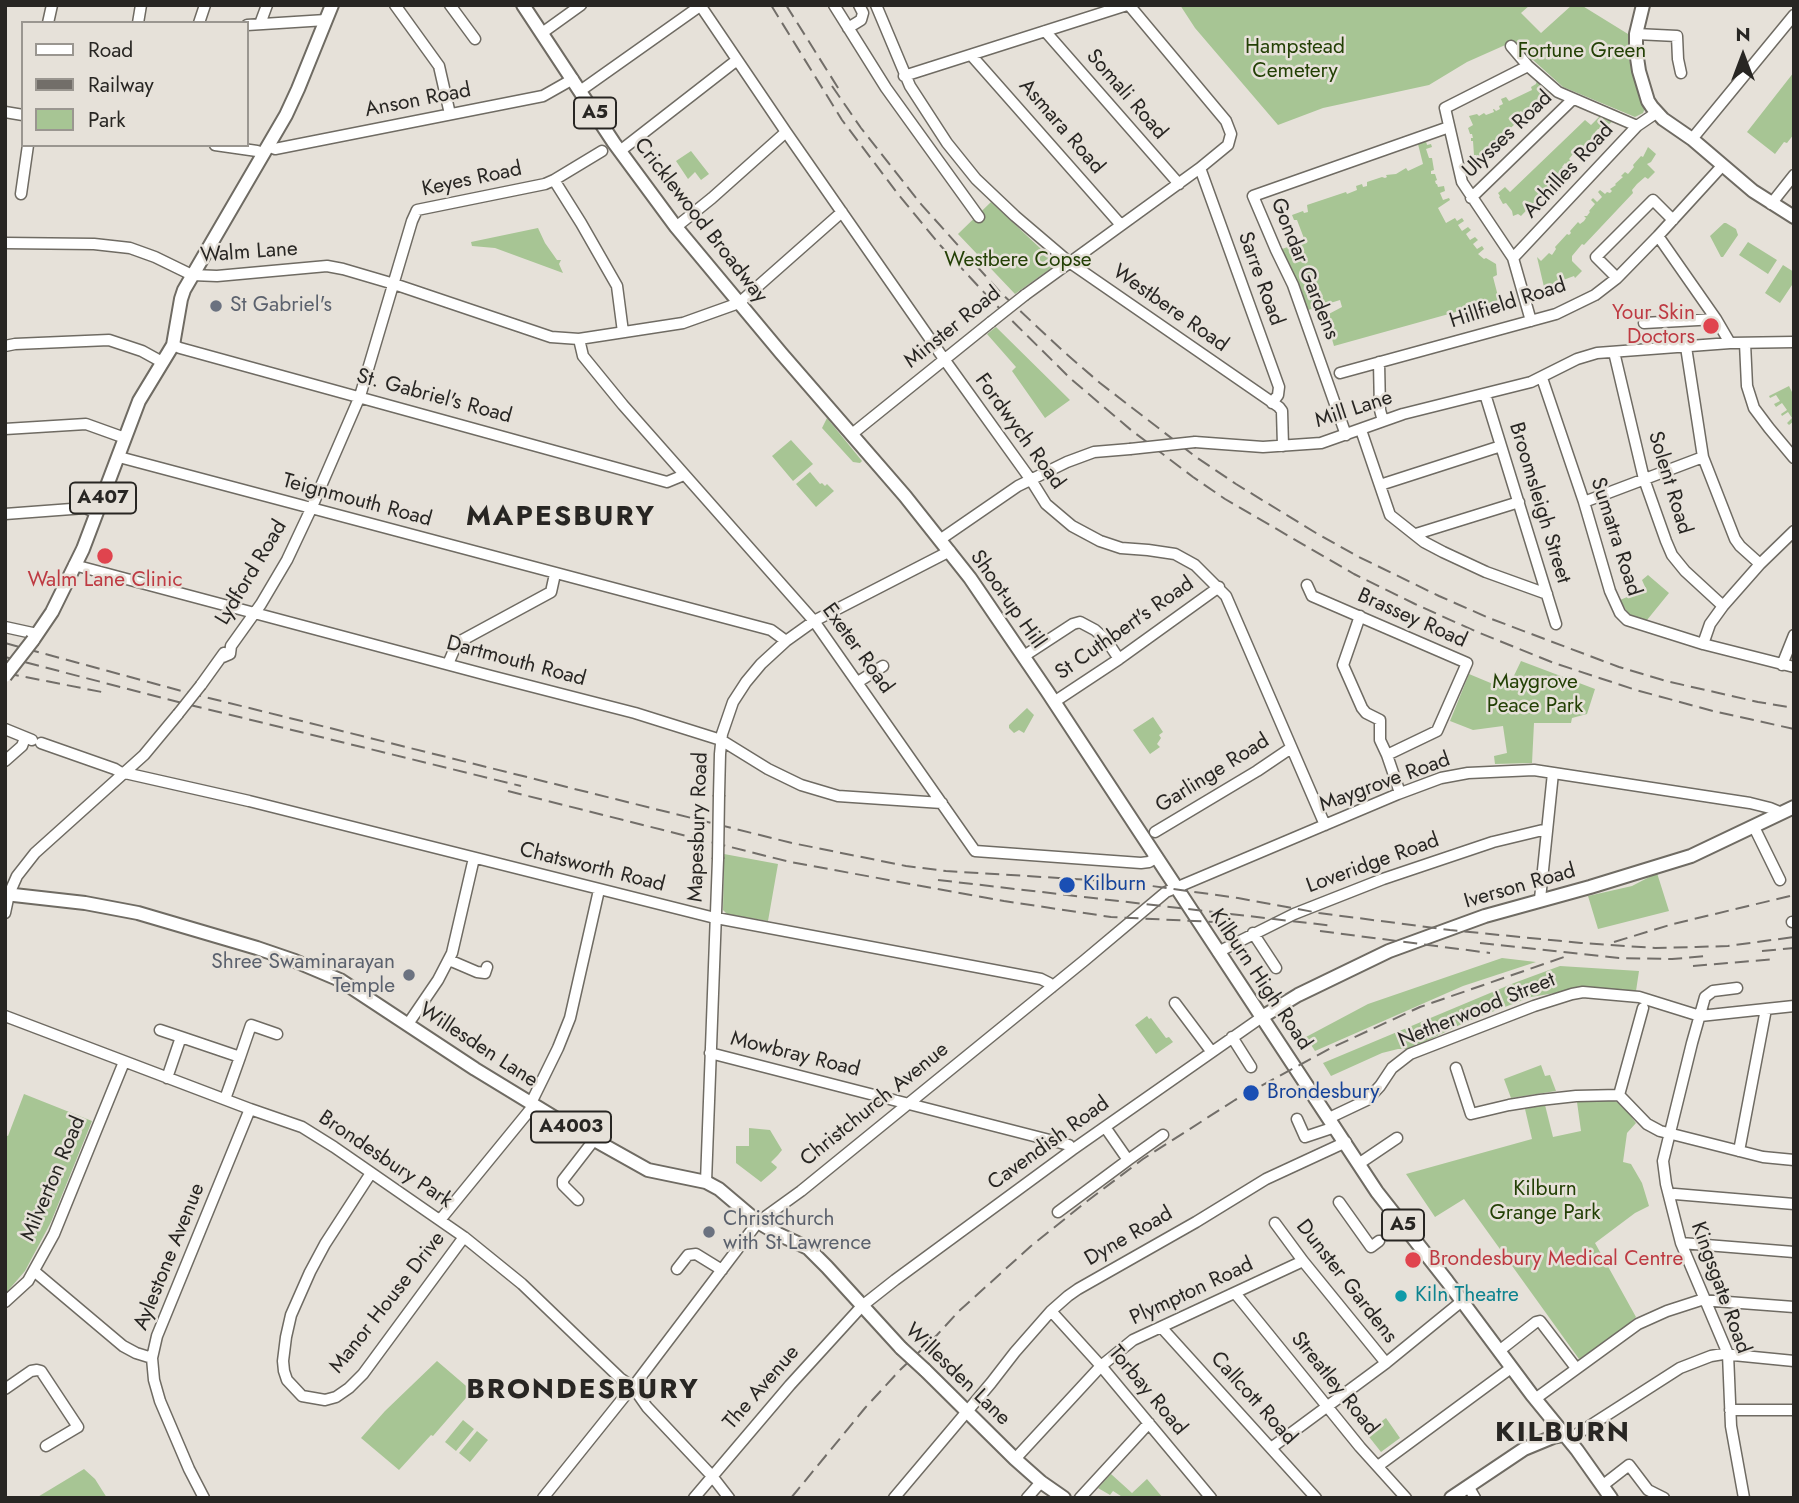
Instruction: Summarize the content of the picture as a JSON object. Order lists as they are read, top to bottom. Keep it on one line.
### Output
{"streets":{"main road":["A5","Cricklewood Broadway","Walm Lane","A407","Shoot-up Hill","Iverson Road","Kilburn High Road","Willesden Lane","A4003"],"street":["Somali Road","Anson Road","Asmara Road","Ulysses Road","Achilles Road","Keyes Road","Gondar Gardens","Sarre Road","Hillfield Road","Westbere Road","Minster Road","St. Gabriel's Road","Mill Lane","Fordwych Road","Solent Road","Teignmouth Road","Broomsleigh Street","Sumatra Road","Lydford Road","Brassey Road","St Cuthbert's Road","Exeter Road","Dartmouth Road","Garlinge Road","Maygrove Road","Mapesbury Road","Loveridge Road","Chatsworth Road","Netherwood Street","Mowbray Road","Christchurch Avenue","Cavendish Road","Brondesbury Park","Milverton Road","Dyne Road","Aylestone Avenue","Dunster Gardens","Kingsgate Road","Plympton Road","Manor House Drive","Streatley Road","The Avenue","Torbay Road","Callcott Road"]},"crossings":[["Somali Road","Minster Road"],["Anson Road","Cricklewood Broadway"],["Anson Road","Fordwych Road"],["Anson Road","A407"],["Asmara Road","Minster Road"],["Keyes Road","Walm Lane"],["Keyes Road","Lydford Road"],["Cricklewood Broadway","Walm Lane"],["Cricklewood Broadway","Shoot-up Hill"],["Walm Lane","St. Gabriel's Road"],["Walm Lane","A407"],["Walm Lane","Teignmouth Road"],["Walm Lane","Lydford Road"],["Walm Lane","Exeter Road"],["Walm Lane","Dartmouth Road"],["Gondar Gardens","Mill Lane"],["Sarre Road","Westbere Road"],["Sarre Road","Minster Road"],["Westbere Road","Minster Road"],["Minster Road","Fordwych Road"],["Minster Road","Shoot-up Hill"],["St. Gabriel's Road","Lydford Road"],["St. Gabriel's Road","Exeter Road"],["Mill Lane","Fordwych Road"],["Mill Lane","Solent Road"],["Mill Lane","Broomsleigh Street"],["Mill Lane","Sumatra Road"],["Mill Lane","Shoot-up Hill"],["Fordwych Road","St Cuthbert's Road"],["Fordwych Road","Garlinge Road"],["Fordwych Road","Maygrove Road"],["Teignmouth Road","Lydford Road"],["Teignmouth Road","Mapesbury Road"],["Lydford Road","Dartmouth Road"],["Lydford Road","Chatsworth Road"],["Lydford Road","Willesden Lane"],["Shoot-up Hill","St Cuthbert's Road"],["Shoot-up Hill","Exeter Road"],["Shoot-up Hill","Maygrove Road"],["Shoot-up Hill","Mapesbury Road"],["Shoot-up Hill","Kilburn High Road"],["Shoot-up Hill","Christchurch Avenue"],["Exeter Road","Dartmouth Road"],["Exeter Road","Mapesbury Road"],["Dartmouth Road","Mapesbury Road"],["Maygrove Road","Iverson Road"],["Maygrove Road","Kilburn High Road"],["Maygrove Road","Christchurch Avenue"],["Mapesbury Road","Chatsworth Road"],["Mapesbury Road","Willesden Lane"],["Mapesbury Road","Mowbray Road"],["Loveridge Road","Kilburn High Road"],["Chatsworth Road","Christchurch Avenue"],["Iverson Road","Kilburn High Road"],["Iverson Road","Cavendish Road"],["Kilburn High Road","Netherwood Street"],["Kilburn High Road","Christchurch Avenue"],["Kilburn High Road","Cavendish Road"],["Kilburn High Road","Dyne Road"],["Netherwood Street","Kingsgate Road"],["Willesden Lane","Christchurch Avenue"],["Willesden Lane","Cavendish Road"],["Willesden Lane","Dyne Road"],["Willesden Lane","Plympton Road"],["Willesden Lane","The Avenue"],["Mowbray Road","Christchurch Avenue"],["Mowbray Road","Cavendish Road"],["Christchurch Avenue","Brondesbury Park"],["Cavendish Road","The Avenue"],["Brondesbury Park","Milverton Road"],["Brondesbury Park","Aylestone Avenue"],["Brondesbury Park","Manor House Drive"],["Brondesbury Park","The Avenue"],["Dyne Road","Torbay Road"],["Dunster Gardens","Plympton Road"],["Plympton Road","Streatley Road"],["Plympton Road","Torbay Road"],["Plympton Road","Callcott Road"]],"districts":["MAPESBURY","BRONDESBURY","KILBURN"],"parks":["Hampstead Cemetery","Fortune Green","Westbere Copse","Maygrove Peace Park","Kilburn Grange Park"],"places":["St Gabriel's","Your Skin Doctors","Walm Lane Clinic","Kilburn","Shree Swaminarayan Temple","Brondesbury","Christchurch with St Lawrence","Brondesbury Medical Centre","Kiln Theatre"],"legend":["Road","Railway","Park"],"north":"top"}
